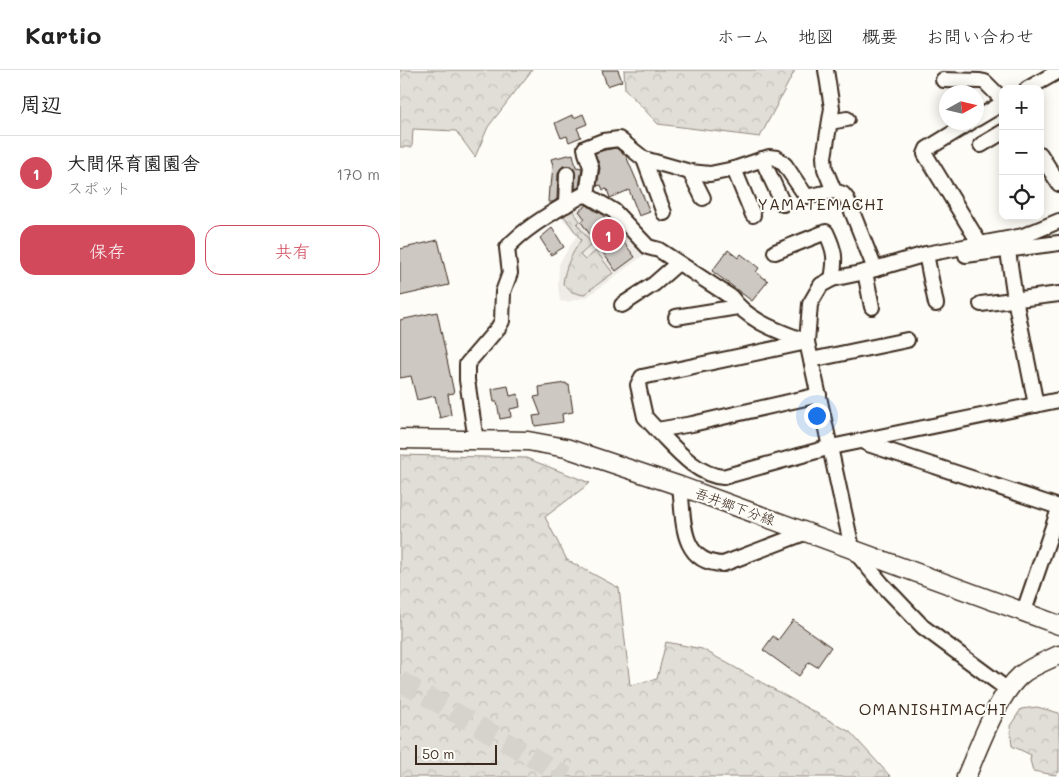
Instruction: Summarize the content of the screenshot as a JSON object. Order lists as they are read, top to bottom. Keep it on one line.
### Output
{"streets":{"main road":["吾井郷下分線"]},"districts":["YAMATEMACHI","OMANISHIMACHI"],"scale_bar":"50 m","north":"right","page":{"header":"Kartio","nav":["ホーム","地図","概要","お問い合わせ"],"heading":"周辺","map_buttons":["+","−"],"list":[{"mark":"1","name":"大間保育園園舎","note":"スポット","value":"170 m"}],"buttons":["保存","共有"],"pins":"1","scale":"50 m"}}
